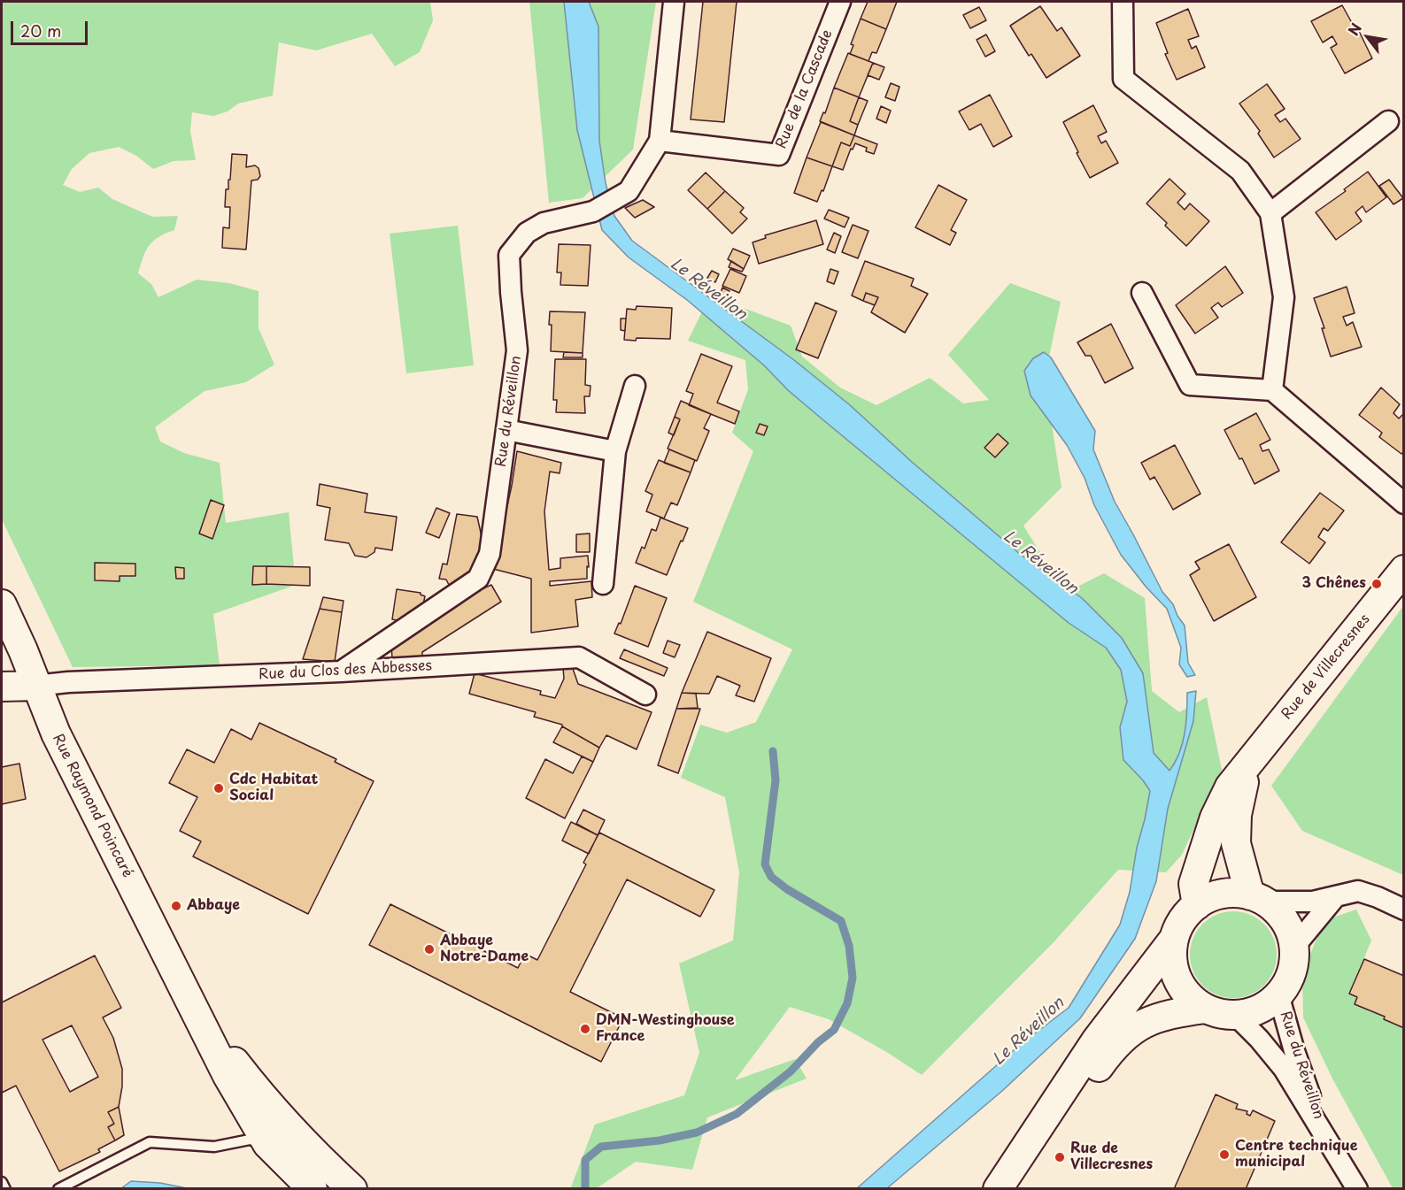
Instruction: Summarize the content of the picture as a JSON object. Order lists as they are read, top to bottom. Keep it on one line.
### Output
{"streets":{"street":["Rue de la Cascade","Rue du Réveillon","Rue de Villecresnes","Rue du Clos des Abbesses","Rue Raymond Poincaré"]},"crossings":[["Rue de la Cascade","Rue du Réveillon"],["Rue du Réveillon","Rue de Villecresnes"],["Rue du Réveillon","Rue du Clos des Abbesses"],["Rue du Clos des Abbesses","Rue Raymond Poincaré"]],"water":["Le Réveillon"],"places":["3 Chênes","Cdc Habitat Social","Abbaye","Abbaye Notre-Dame","DMN-Westinghouse France","Centre technique municipal","Rue de Villecresnes"],"scale_bar":"20 m","north":"top left"}
